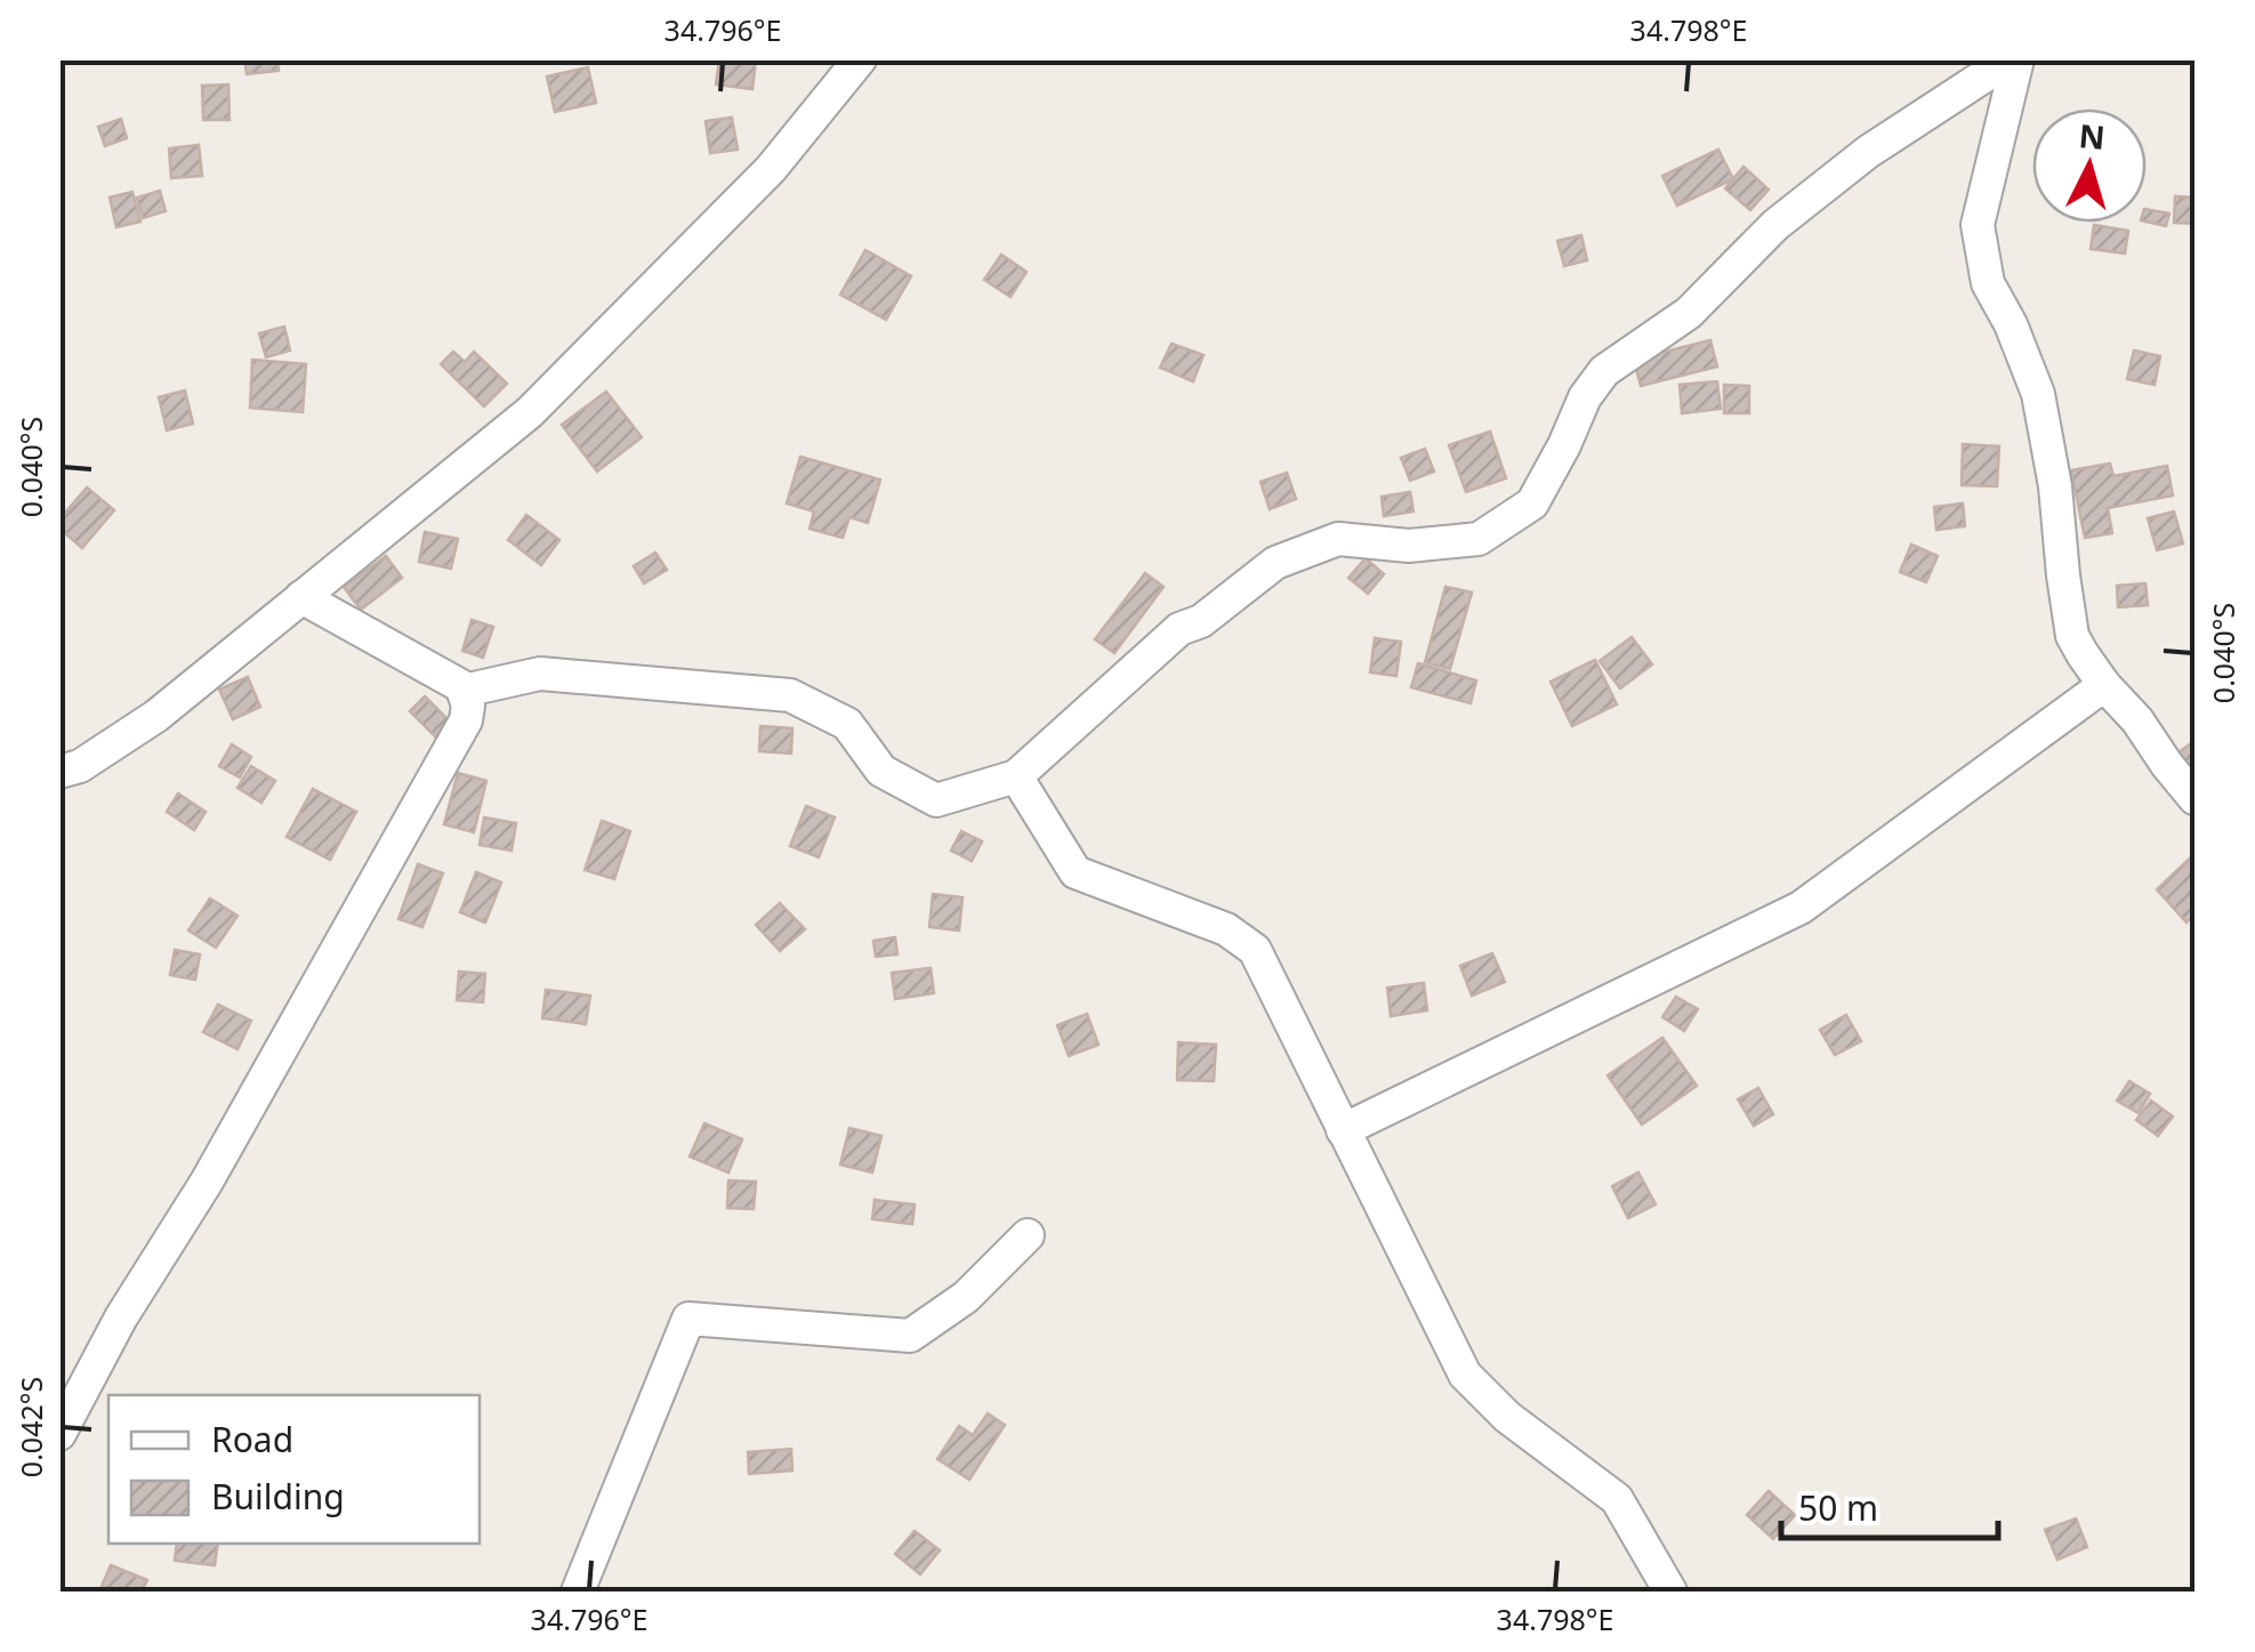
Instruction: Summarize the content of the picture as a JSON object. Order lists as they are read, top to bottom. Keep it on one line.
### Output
{"legend":["Road","Building"],"scale_bar":"50 m","north":"top","coordinates":["34.796°E","34.798°E","0.040°S","0.042°S"]}
